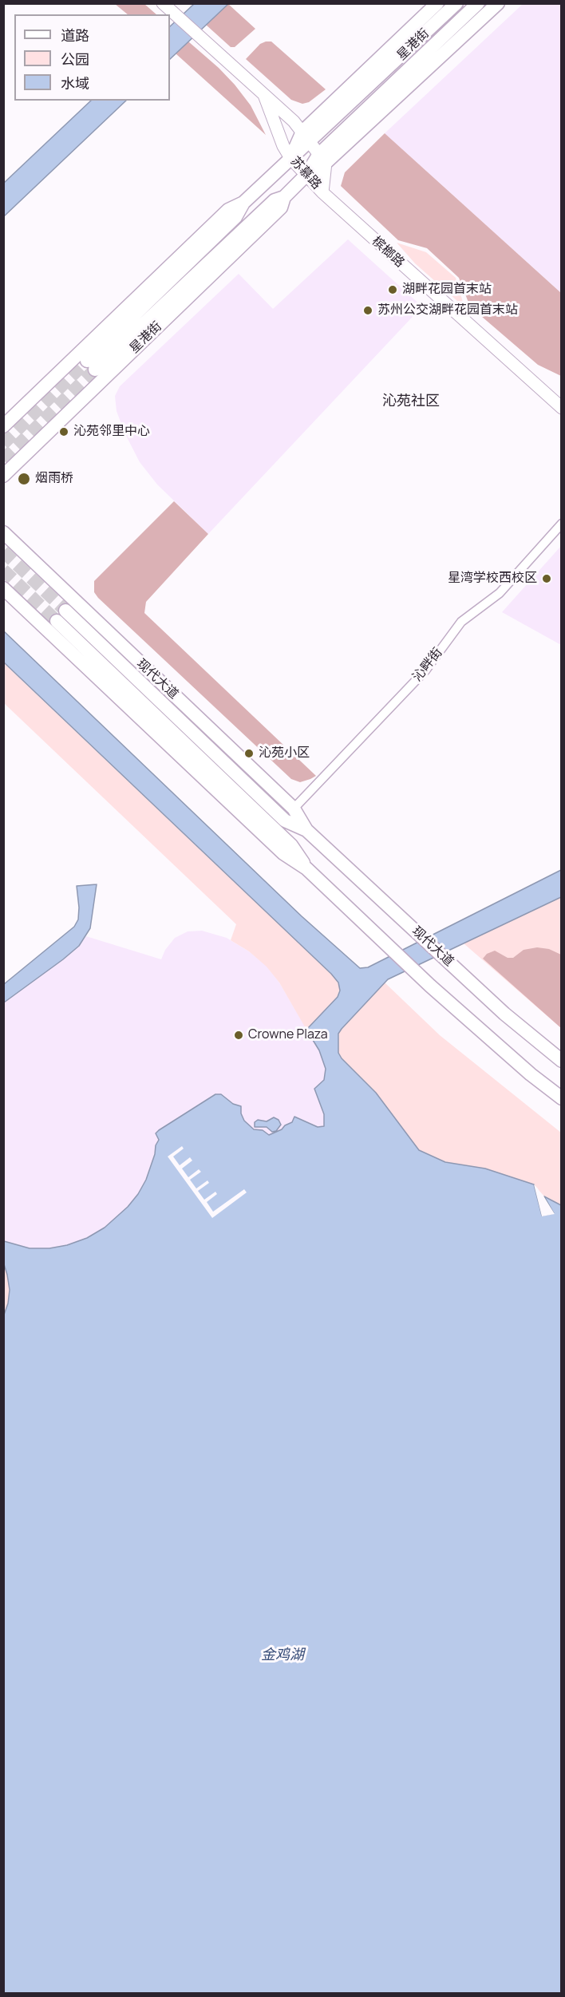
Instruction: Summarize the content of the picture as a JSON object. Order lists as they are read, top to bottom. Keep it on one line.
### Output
{"streets":{"main road":["星港街","苏慕路","槟榔路","现代大道"],"street":["沁畔街"]},"crossings":[["星港街","苏慕路"],["苏慕路","槟榔路"],["沁畔街","现代大道"]],"districts":["沁苑社区"],"water":["金鸡湖"],"places":["湖畔花园首末站","苏州公交湖畔花园首末站","沁苑邻里中心","烟雨桥","星湾学校西校区","沁苑小区","Crowne Plaza"],"legend":["道路","公园","水域"]}
